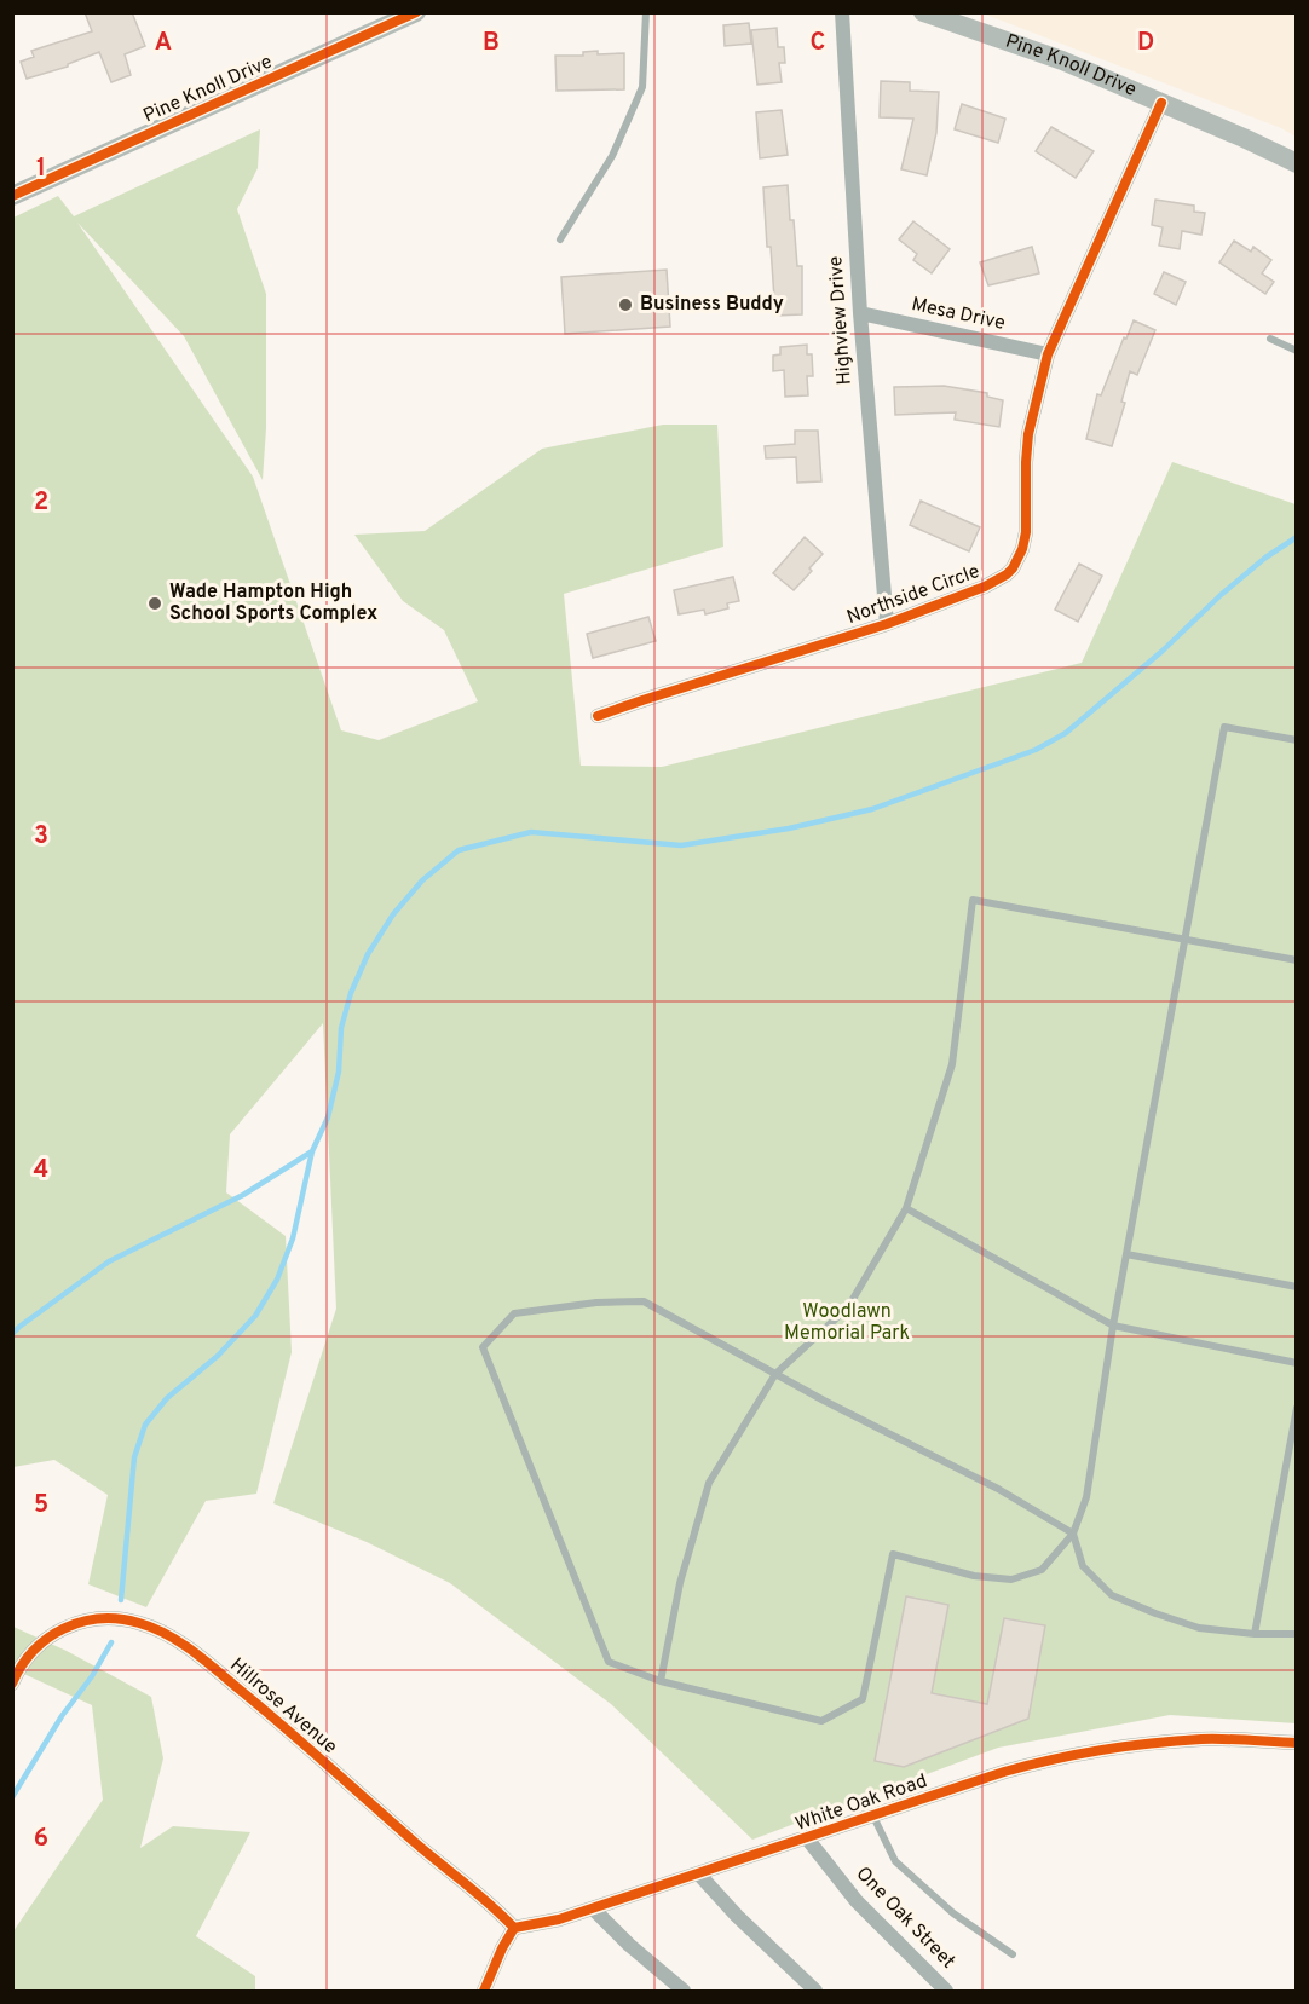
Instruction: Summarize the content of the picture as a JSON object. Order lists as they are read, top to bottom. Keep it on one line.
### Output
{"streets":{"street":["Pine Knoll Drive","Mesa Drive","Highview Drive","Northside Circle","Hillrose Avenue","White Oak Road","One Oak Street"]},"crossings":[["Pine Knoll Drive","Northside Circle"],["Mesa Drive","Highview Drive"],["Mesa Drive","Northside Circle"],["Highview Drive","Northside Circle"],["Hillrose Avenue","White Oak Road"],["White Oak Road","One Oak Street"]],"parks":["Woodlawn Memorial Park"],"places":["Business Buddy","Wade Hampton High School Sports Complex"],"grid":{"columns":["A","B","C","D"],"rows":["1","2","3","4","5","6"]}}
